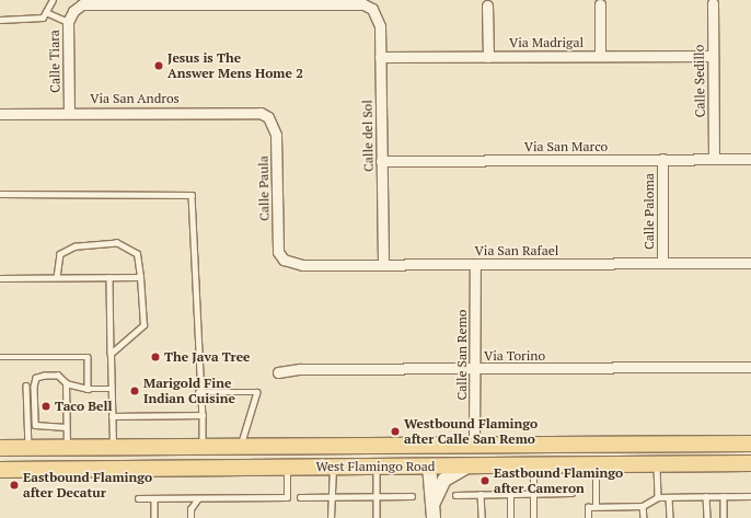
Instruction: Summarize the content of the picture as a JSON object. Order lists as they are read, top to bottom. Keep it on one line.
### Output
{"streets":{"main road":["West Flamingo Road"],"street":["Via Madrigal","Calle Tiara","Calle Sedillo","Via San Andros","Calle del Sol","Via San Marco","Calle Paula","Calle Paloma","Via San Rafael","Calle San Remo","Via Torino"]},"crossings":[["Via Madrigal","Calle Sedillo"],["Via Madrigal","Calle del Sol"],["Calle Tiara","Via San Andros"],["Calle Tiara","Calle del Sol"],["Calle Sedillo","Via San Marco"],["Via San Andros","Calle Paula"],["Calle del Sol","Via San Marco"],["Calle del Sol","Via San Rafael"],["Via San Marco","Calle Paloma"],["Calle Paula","Via San Rafael"],["Calle Paloma","Via San Rafael"],["Via San Rafael","Calle San Remo"],["Calle San Remo","Via Torino"],["Calle San Remo","West Flamingo Road"]],"places":["Jesus is The Answer Mens Home 2","The Java Tree","Marigold Fine Indian Cuisine","Taco Bell","Westbound Flamingo after Calle San Remo","Eastbound Flamingo after Cameron","Eastbound Flamingo after Decatur"]}
